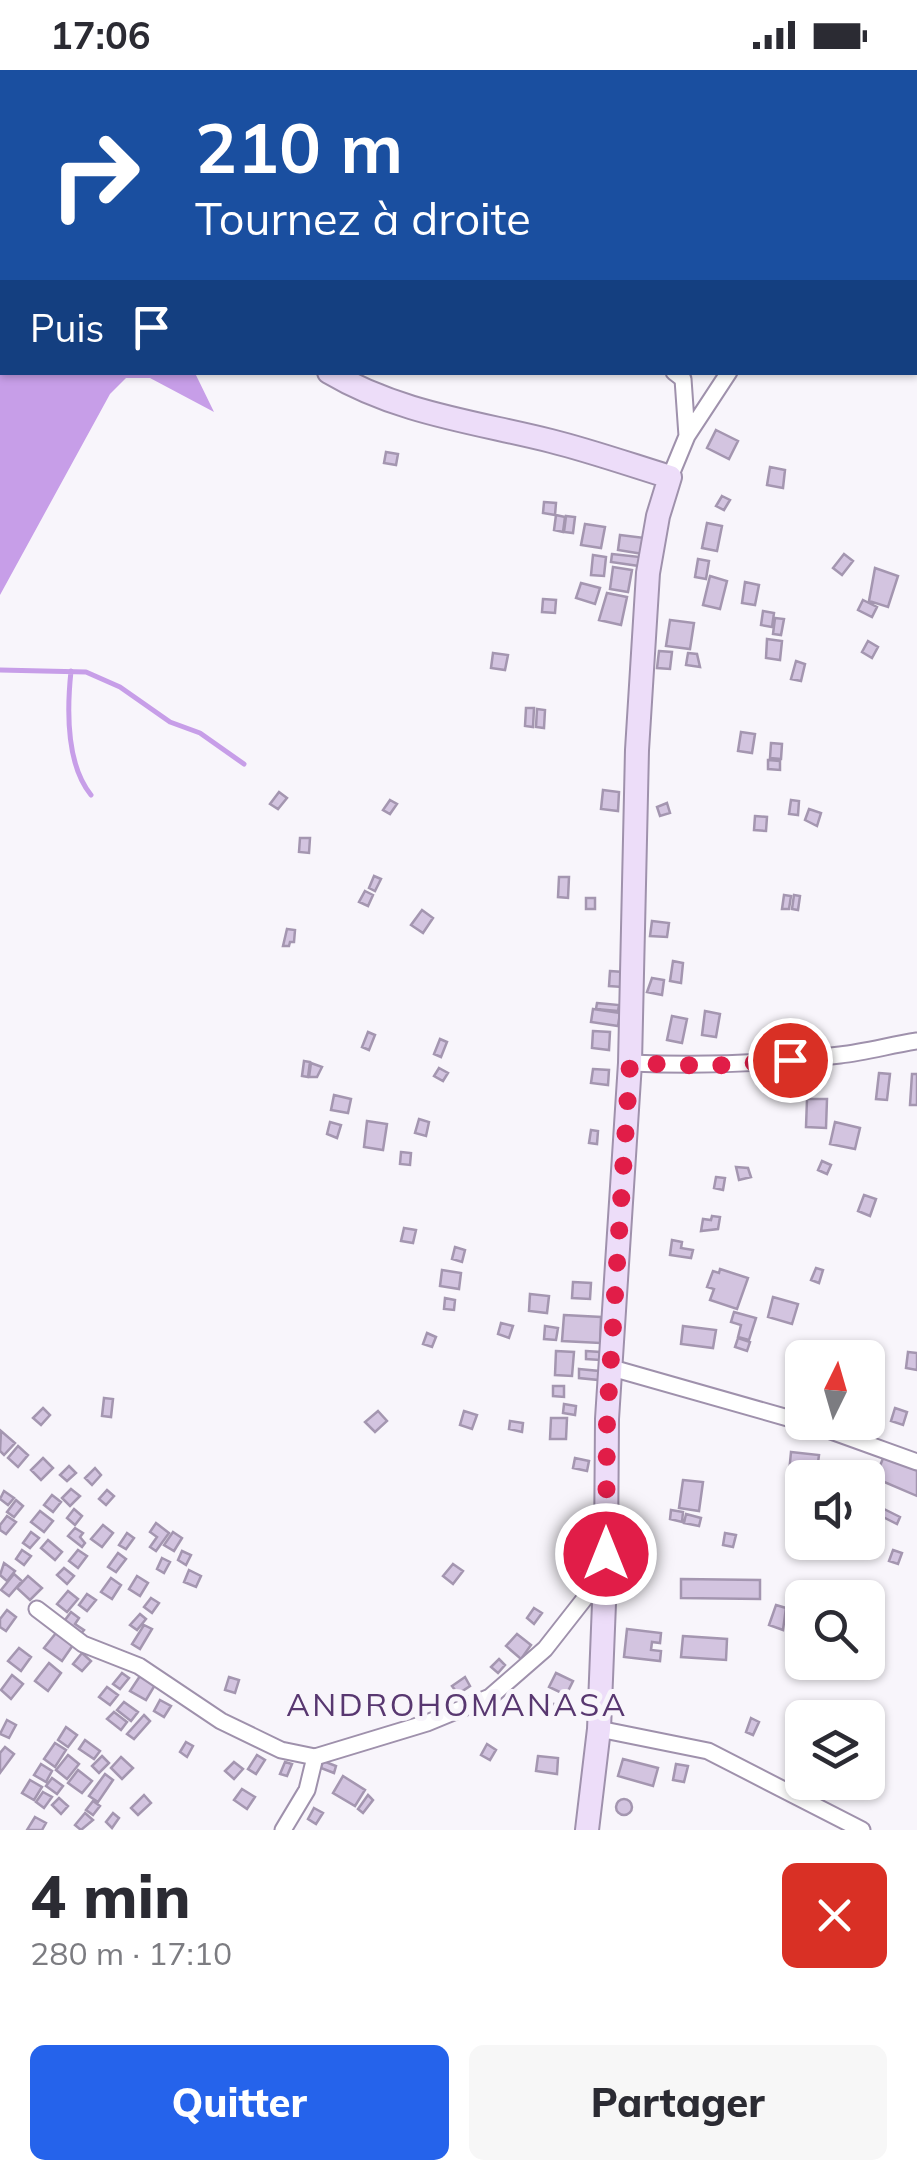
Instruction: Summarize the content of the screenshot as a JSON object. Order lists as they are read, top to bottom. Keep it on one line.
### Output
{"districts":["ANDROHOMANASA"],"north":"top","page":{"status":"17:06","turn":["210 m","Tournez à droite"],"then":"Puis","heading":["4 min","280 m · 17:10"],"buttons":["Quitter","Partager"]}}
